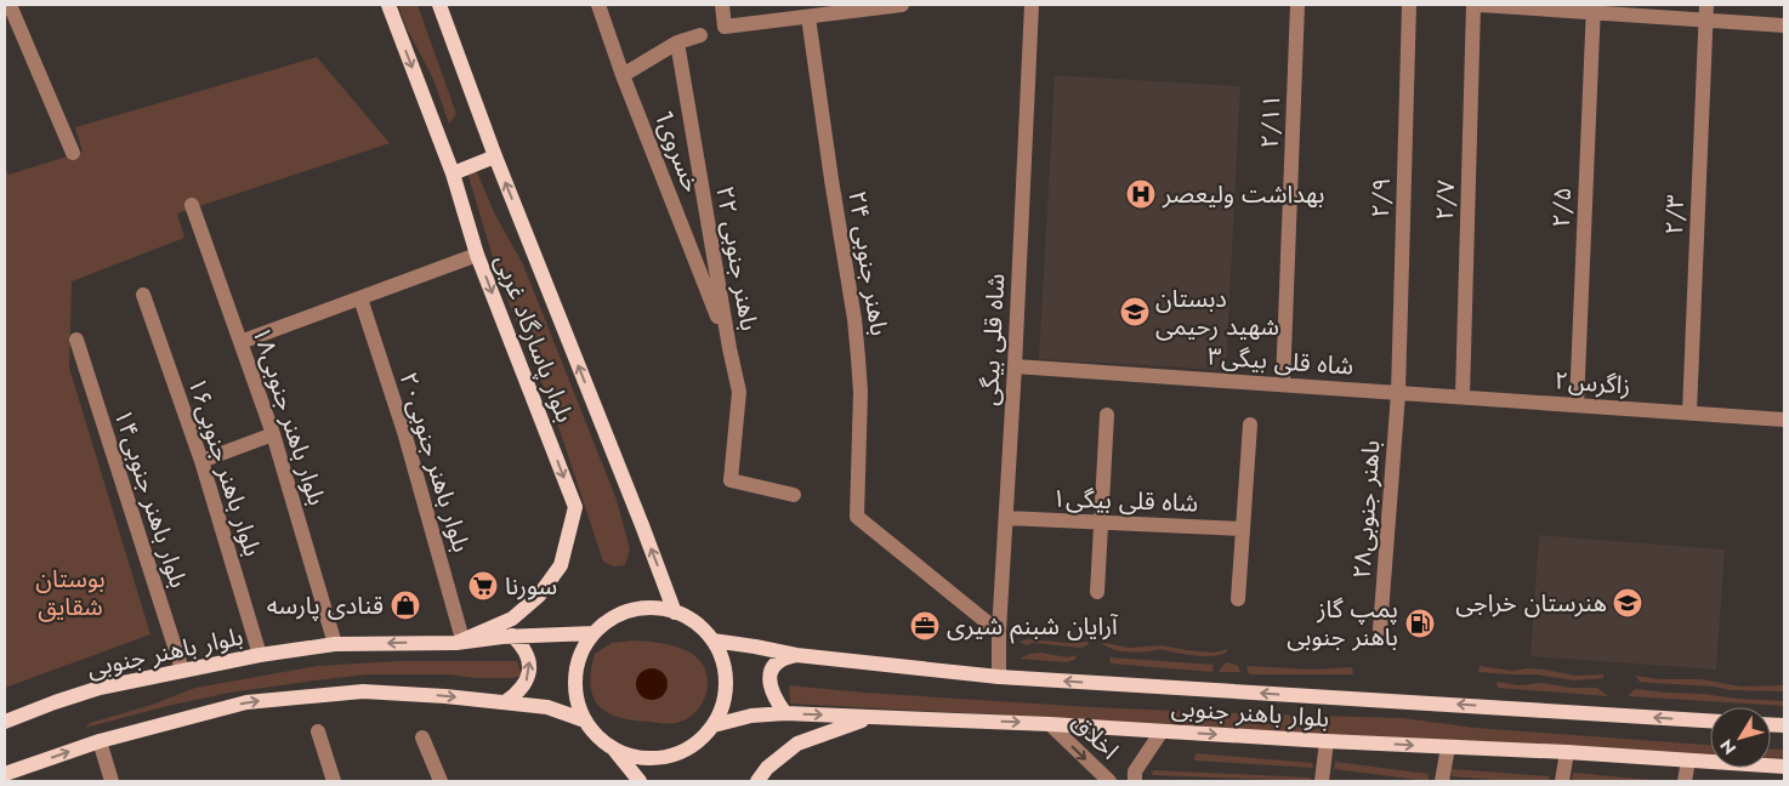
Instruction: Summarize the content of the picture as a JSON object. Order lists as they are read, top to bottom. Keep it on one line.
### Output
{"streets":{"main road":["بلوار پاسارگاد غربی","بلوار باهنر جنوبی"],"street":["۲/۱۱","خسروى1","۲/۹","۲/۷","۲/۵","۲/۳","۲۲ باهنر جنوبی","۲۴ باهنر جنوبی","شاه قلی بیگی","شاه قلی بیگی۳","زاگرس۲","۱۸بلوار باهنر جنوبی","بلوار باهنر جنوبی۲۰","بلوار باهنر جنوبی۱۶","بلوار باهنر جنوبی۱۴","شاه قلی بیگی۱","باهنر جنوبی۲۸","اخلاق"]},"crossings":[["۲/۱۱","شاه قلی بیگی۳"],["خسروى1","۲۲ باهنر جنوبی"],["۲/۹","شاه قلی بیگی۳"],["۲/۹","زاگرس۲"],["۲/۹","باهنر جنوبی۲۸"],["۲/۷","زاگرس۲"],["۲/۵","زاگرس۲"],["۲/۳","زاگرس۲"],["۲۴ باهنر جنوبی","شاه قلی بیگی"],["بلوار پاسارگاد غربی","بلوار باهنر جنوبی۲۰"],["بلوار پاسارگاد غربی","بلوار باهنر جنوبی"],["شاه قلی بیگی","شاه قلی بیگی۳"],["شاه قلی بیگی","شاه قلی بیگی۱"],["شاه قلی بیگی","بلوار باهنر جنوبی"],["شاه قلی بیگی۳","زاگرس۲"],["شاه قلی بیگی۳","باهنر جنوبی۲۸"],["زاگرس۲","باهنر جنوبی۲۸"],["۱۸بلوار باهنر جنوبی","بلوار باهنر جنوبی"],["بلوار باهنر جنوبی۲۰","بلوار باهنر جنوبی"],["بلوار باهنر جنوبی۱۶","بلوار باهنر جنوبی"],["بلوار باهنر جنوبی۱۴","بلوار باهنر جنوبی"],["بلوار باهنر جنوبی","اخلاق"]],"one_way":["اخلاق"],"parks":["بوستان شقایق"],"places":{"hospital":["بهداشت ولیعصر"],"school or university":["دبستان شهید رحیمی","هنرستان خراجی"],"supermarket":["سورنا"],"shop":["قنادی پارسه"],"fuel station":["پمپ گاز باهنر جنوبی"],"office":["آرایان شبنم شیری"]},"north":"bottom left"}
